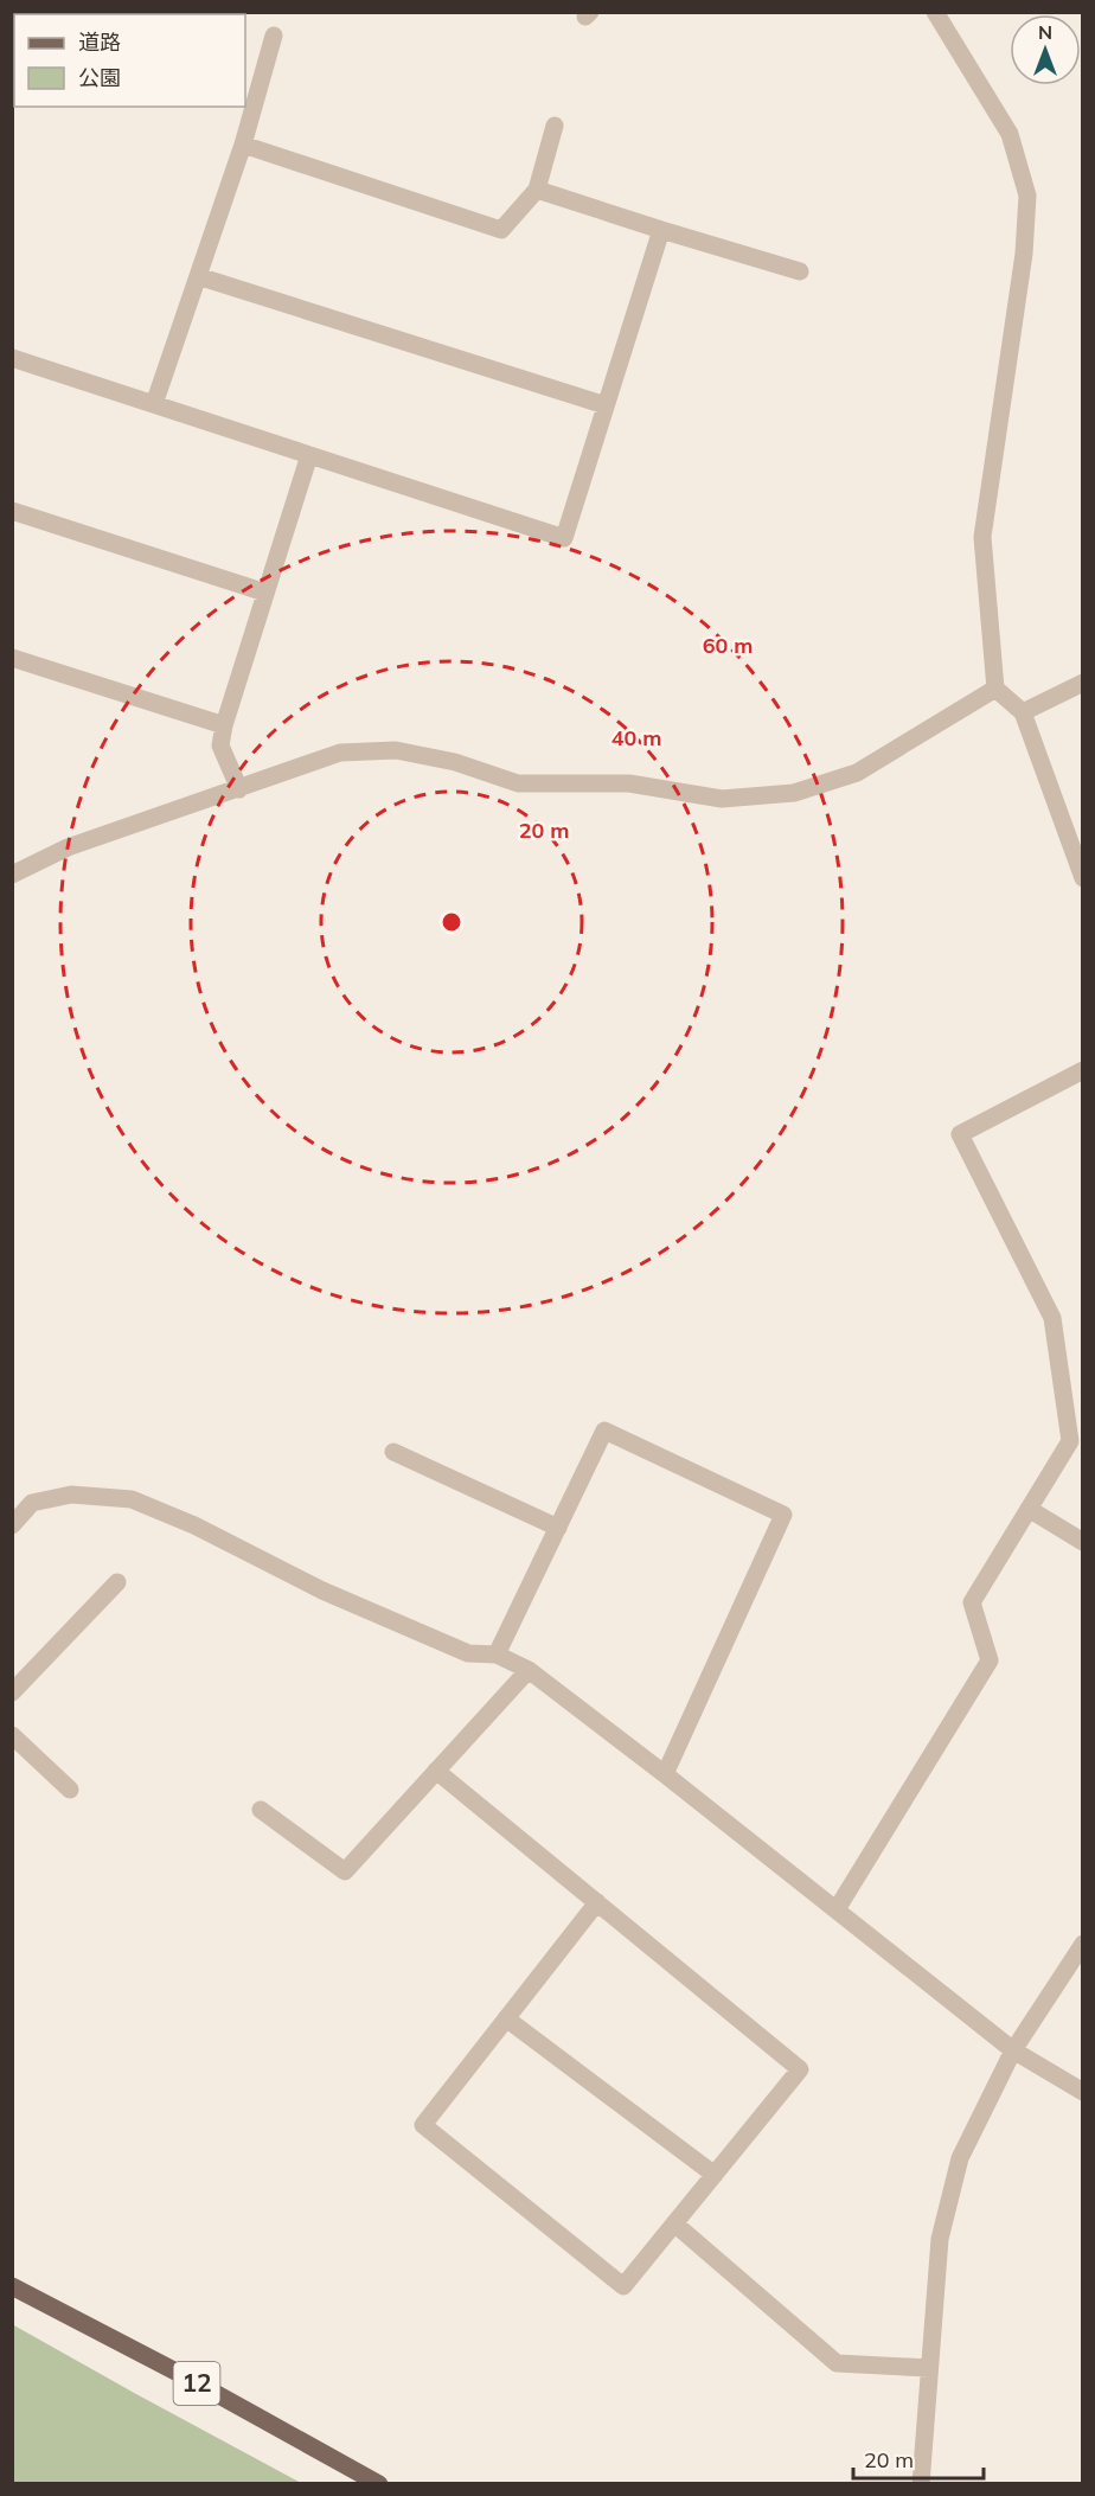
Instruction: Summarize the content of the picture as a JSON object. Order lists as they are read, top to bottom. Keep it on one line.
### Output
{"streets":{"main road":["12"]},"legend":["道路","公園"],"scale_bar":"20 m","north":"top","rings":["60 m","40 m","20 m"]}
